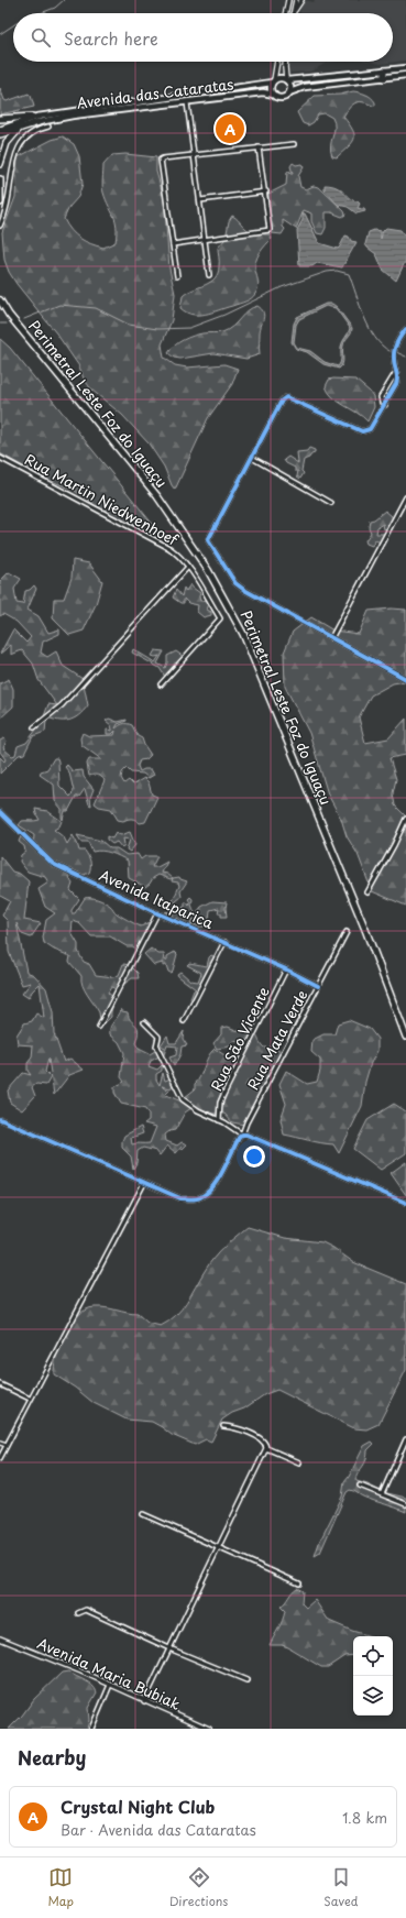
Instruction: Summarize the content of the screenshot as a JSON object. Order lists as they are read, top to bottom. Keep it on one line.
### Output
{"streets":{"highway":["Perimetral Leste Foz do Iguaçu"],"main road":["Avenida das Cataratas"],"street":["Rua Martin Niedwenhoef","Avenida Itaparica","Rua São Vicente","Rua Mata Verde","Avenida Maria Bubiak"]},"crossings":[["Avenida Itaparica","Rua São Vicente"],["Avenida Itaparica","Rua Mata Verde"]],"page":{"search":"Search here","pins":"A","heading":"Nearby","list":[{"mark":"A","name":"Crystal Night Club","note":"Bar · Avenida das Cataratas","value":"1.8 km"}],"nav":["Map","Directions","Saved"]}}
